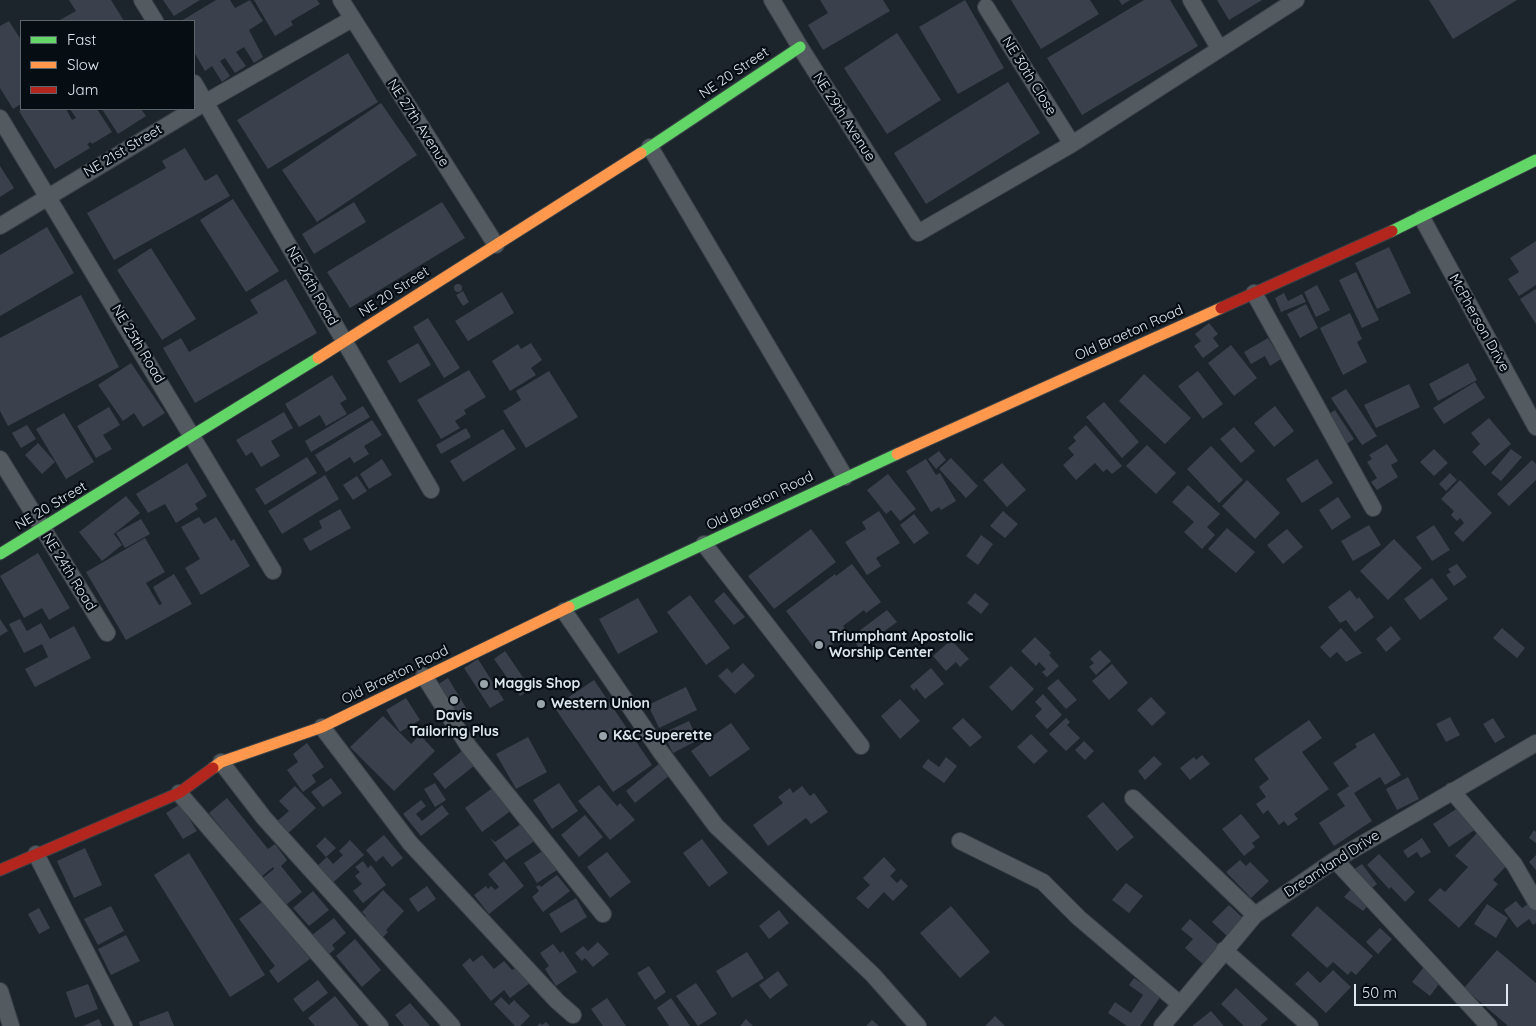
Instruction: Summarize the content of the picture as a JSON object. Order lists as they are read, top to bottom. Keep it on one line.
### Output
{"streets":{"street":["NE 20 Street","NE 30th Close","NE 29th Avenue","NE 27th Avenue","NE 21st Street","NE 26th Road","McPherson Drive","Old Braeton Road","NE 25th Road","NE 24th Road","Dreamland Drive"]},"crossings":[["NE 20 Street","NE 29th Avenue"],["NE 20 Street","NE 27th Avenue"],["NE 20 Street","NE 26th Road"],["NE 20 Street","NE 25th Road"],["NE 20 Street","NE 24th Road"],["NE 30th Close","NE 29th Avenue"],["NE 27th Avenue","NE 21st Street"],["NE 21st Street","NE 26th Road"],["NE 21st Street","NE 25th Road"],["McPherson Drive","Old Braeton Road"]],"places":["Triumphant Apostolic Worship Center","Maggis Shop","Davis Tailoring Plus","Western Union","K&C Superette"],"legend":["Fast","Slow","Jam"],"scale_bar":"50 m"}
